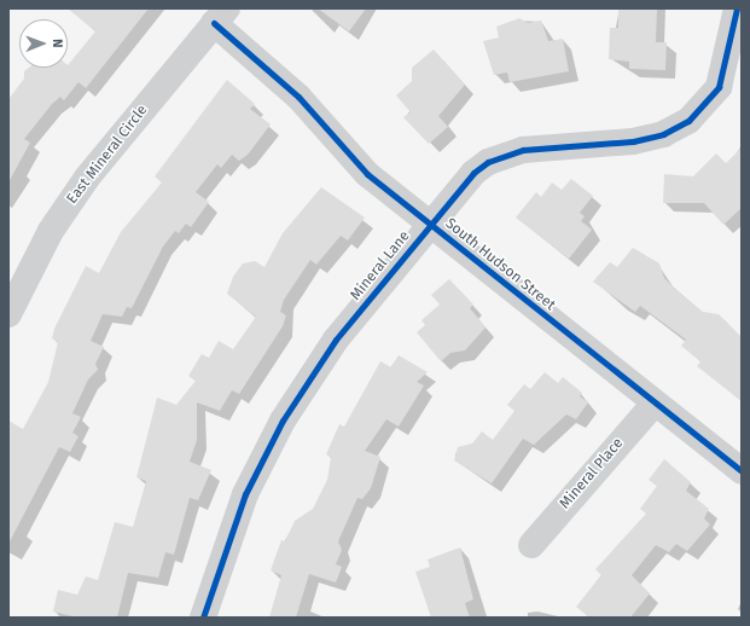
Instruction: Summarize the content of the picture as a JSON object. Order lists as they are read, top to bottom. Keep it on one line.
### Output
{"streets":{"street":["East Mineral Circle","South Hudson Street","Mineral Lane","Mineral Place"]},"crossings":[["East Mineral Circle","South Hudson Street"],["South Hudson Street","Mineral Lane"],["South Hudson Street","Mineral Place"]],"north":"right"}
